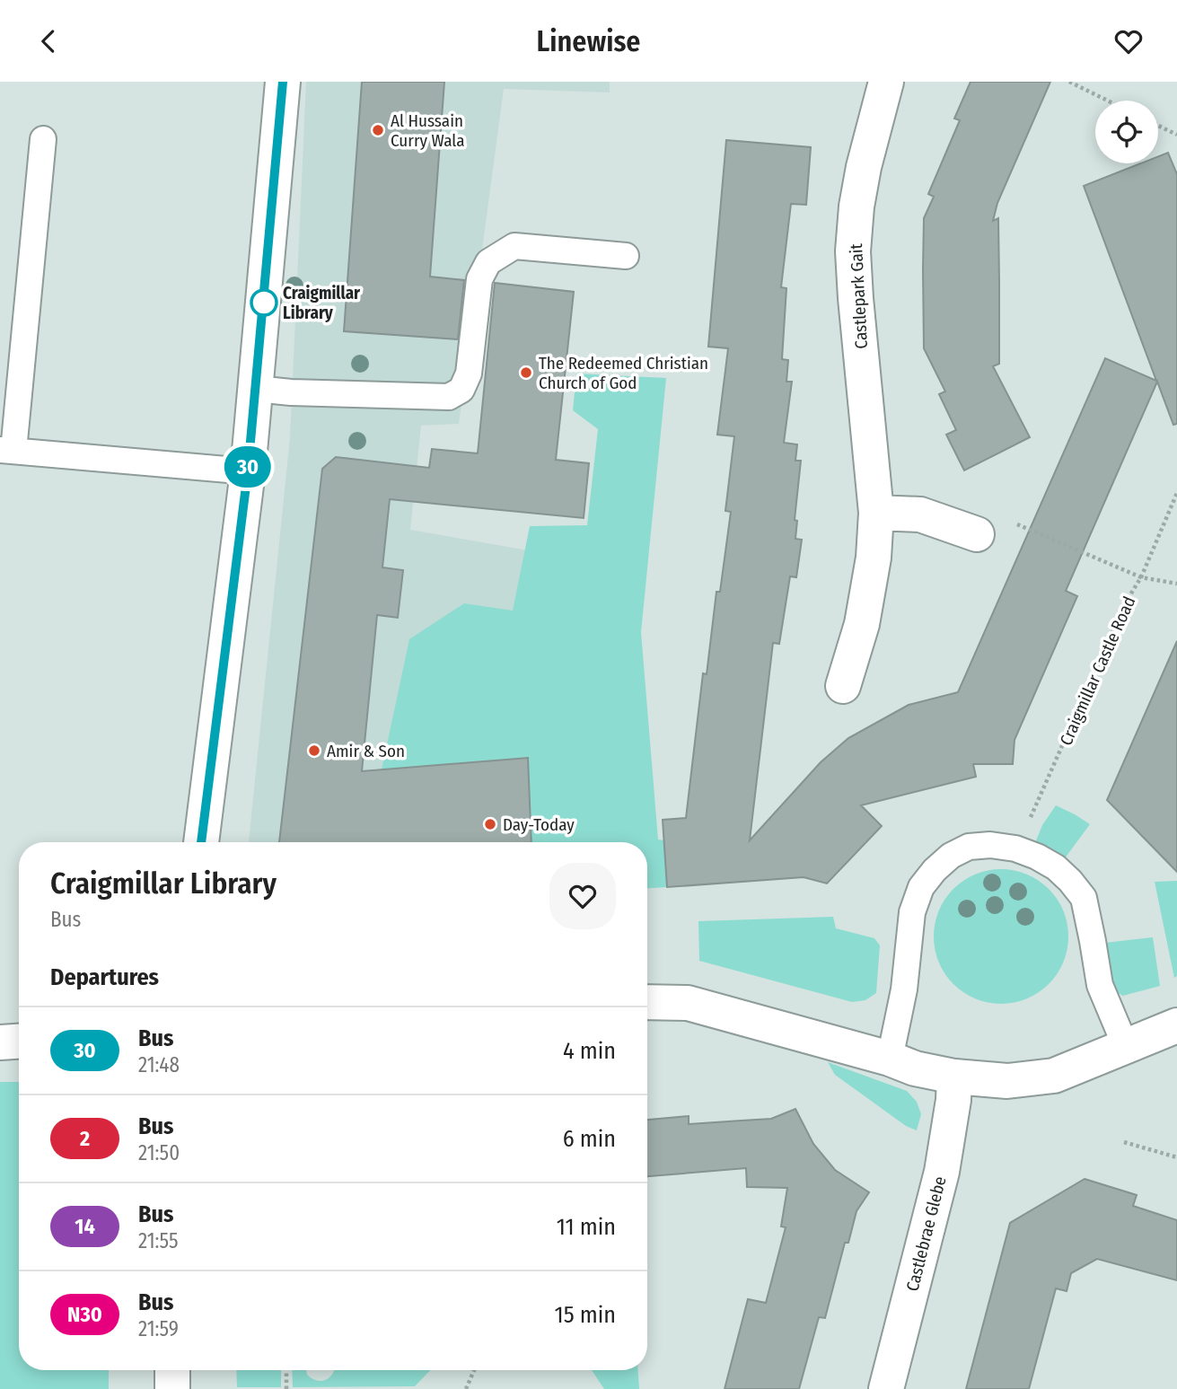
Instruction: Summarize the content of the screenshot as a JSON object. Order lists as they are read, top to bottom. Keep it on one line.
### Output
{"streets":{"street":["Castlepark Gait","Castlebrae Glebe"],"path":["Craigmillar Castle Road"]},"places":["Al Hussain Curry Wala","Craigmillar Library","The Redeemed Christian Church of God","Amir & Son","Day-Today"],"lines":["bus line 30"],"page":{"header":"Linewise","on_map":"30","heading":[["Craigmillar Library","Bus"],"Departures"],"list":[{"mark":"30","name":"Bus","note":"21:48","value":"4 min"},{"mark":"2","name":"Bus","note":"21:50","value":"6 min"},{"mark":"14","name":"Bus","note":"21:55","value":"11 min"},{"mark":"N30","name":"Bus","note":"21:59","value":"15 min"}]}}
